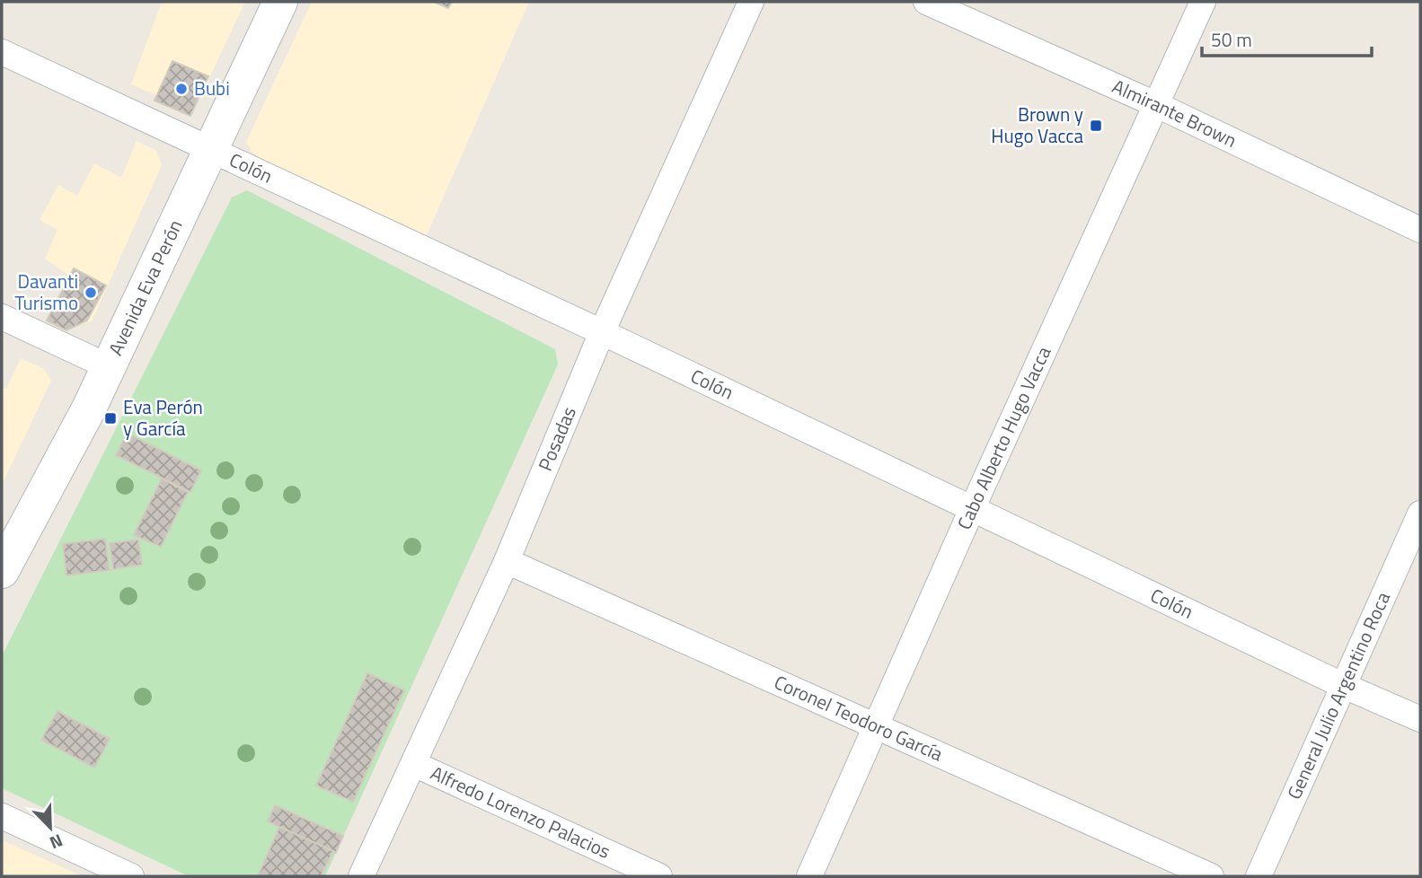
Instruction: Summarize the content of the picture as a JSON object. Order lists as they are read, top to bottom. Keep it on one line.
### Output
{"streets":{"main road":["Avenida Eva Perón"],"street":["Almirante Brown","Colón","Cabo Alberto Hugo Vacca","Posadas","General Julio Argentino Roca","Coronel Teodoro García","Alfredo Lorenzo Palacios"]},"crossings":[["Almirante Brown","Cabo Alberto Hugo Vacca"],["Colón","Avenida Eva Perón"],["Colón","Cabo Alberto Hugo Vacca"],["Colón","Posadas"],["Colón","General Julio Argentino Roca"],["Cabo Alberto Hugo Vacca","Coronel Teodoro García"],["Posadas","Coronel Teodoro García"],["Posadas","Alfredo Lorenzo Palacios"]],"places":{"other":["Bubi","Davanti Turismo"],"transit":["Brown y Hugo Vacca","Eva Perón y García"]},"scale_bar":"50 m","north":"bottom right"}
